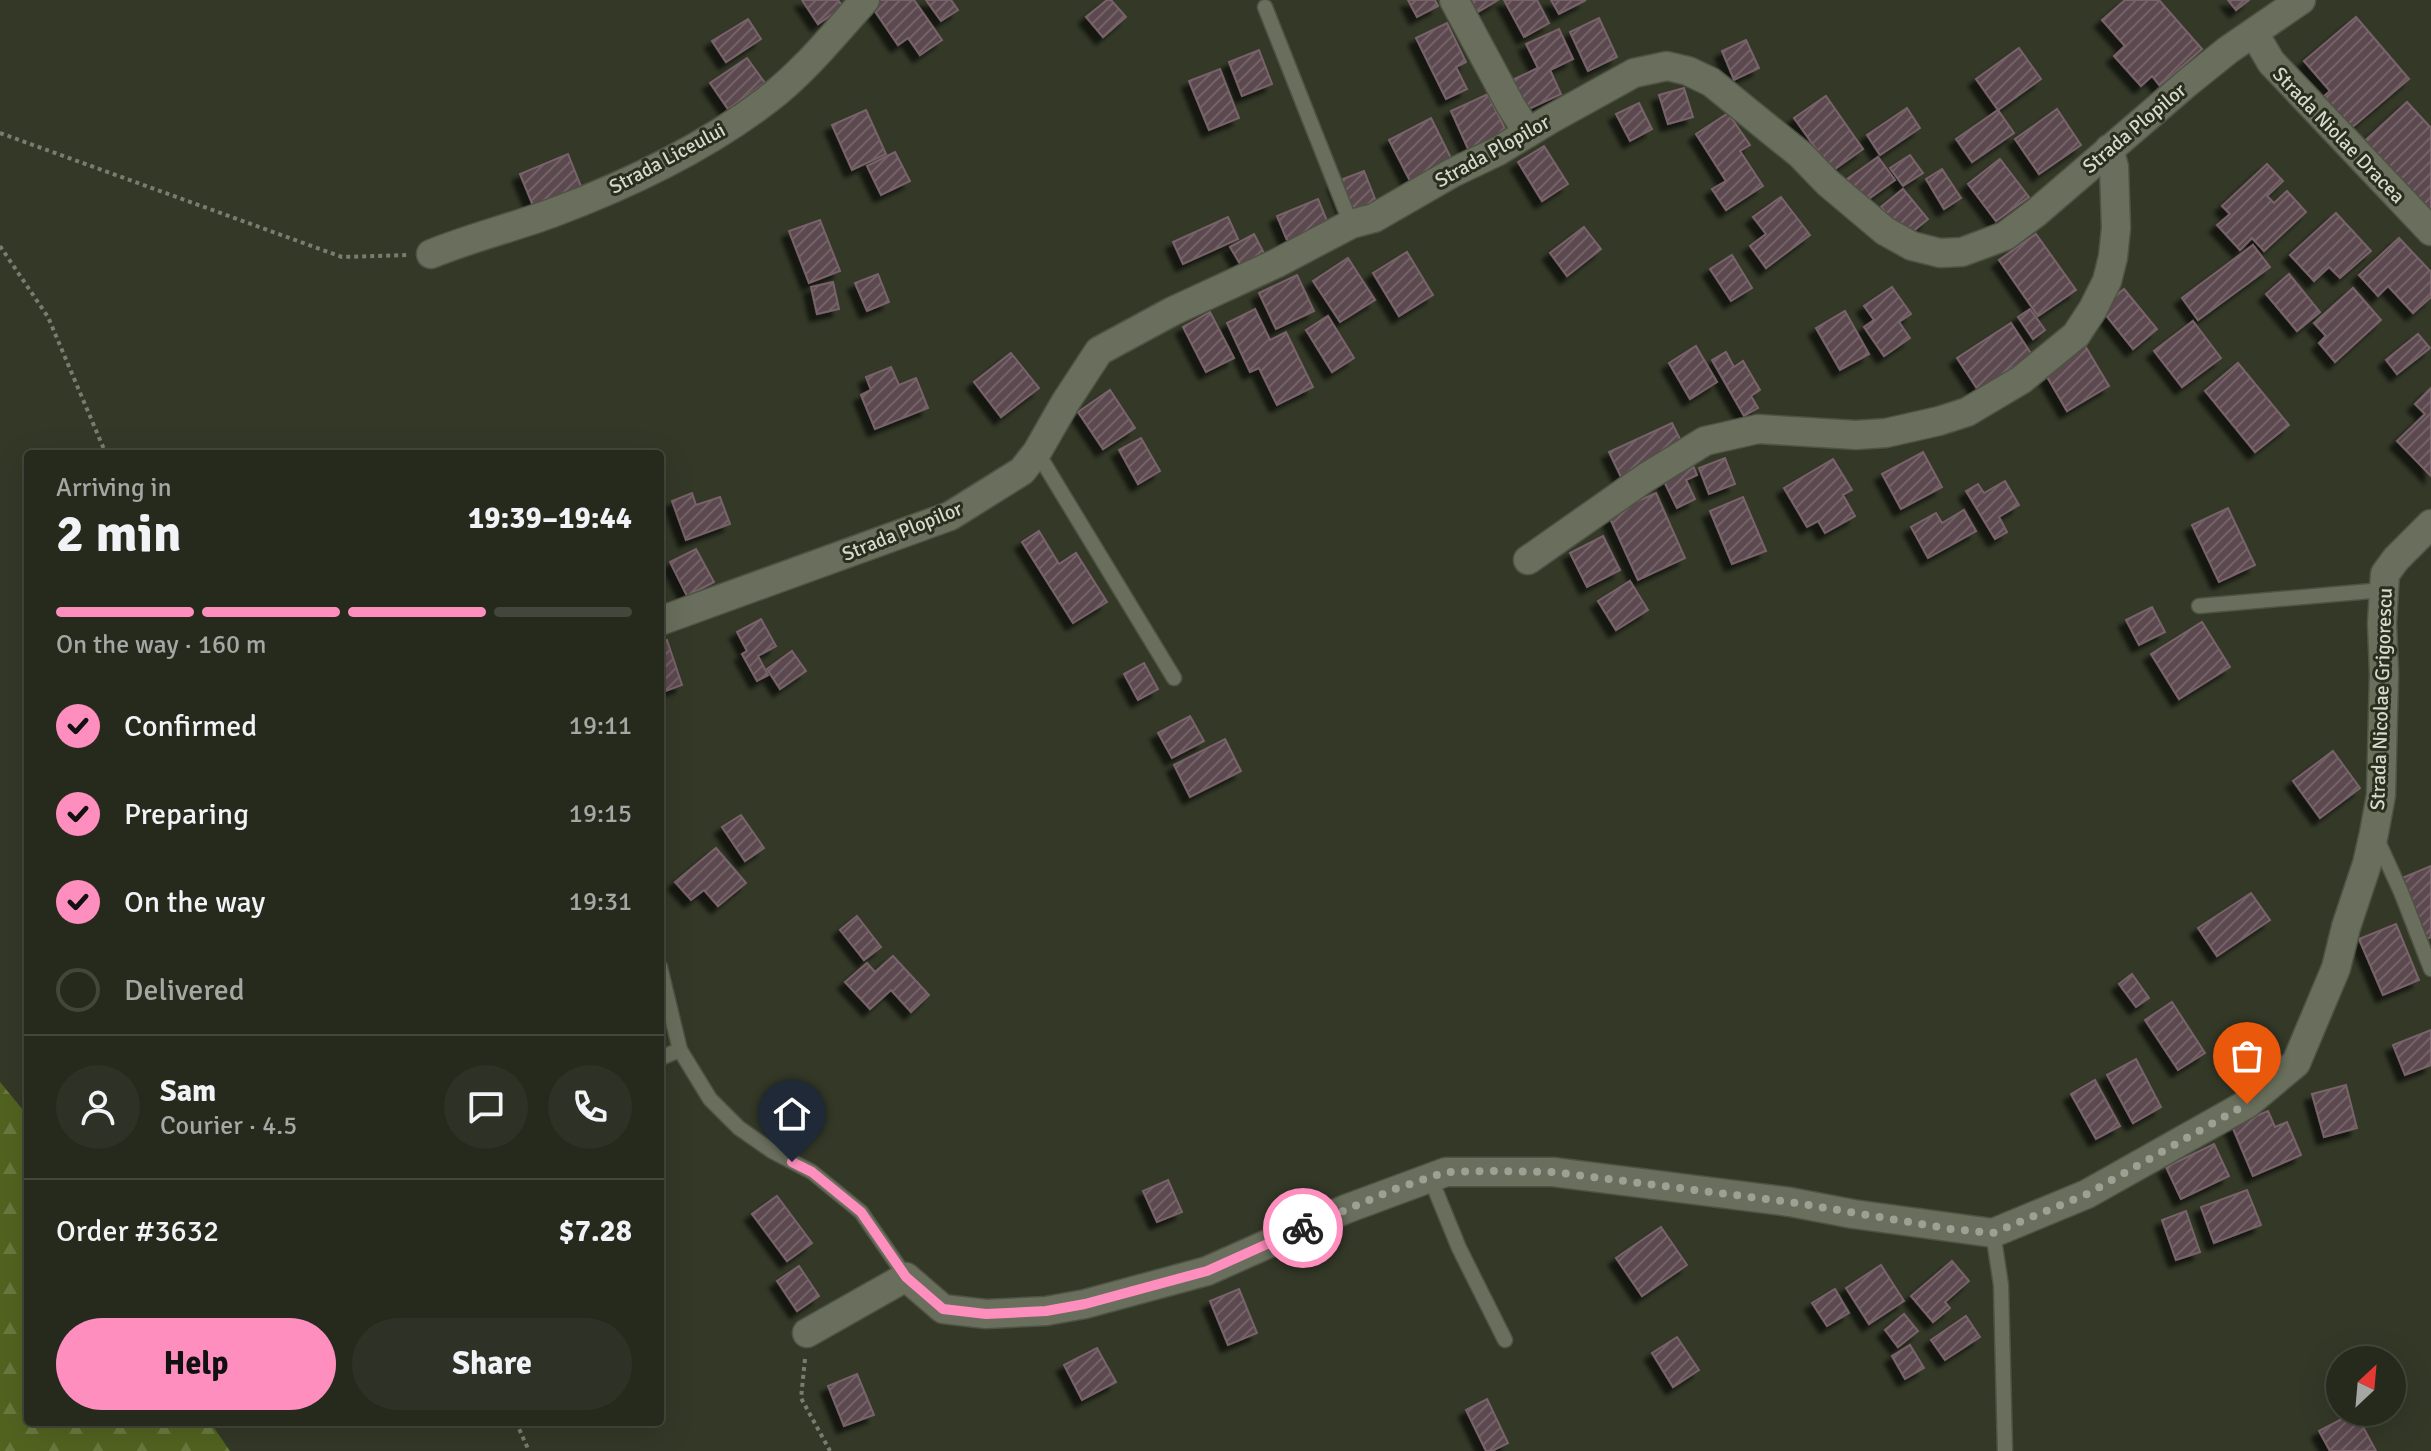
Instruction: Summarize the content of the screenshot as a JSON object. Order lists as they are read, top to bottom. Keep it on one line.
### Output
{"streets":{"street":["Strada Plopilor","Strada Niolae Dracea","Strada Liceului","Strada Nicolae Grigorescu"]},"crossings":[["Strada Plopilor","Strada Niolae Dracea"]],"north":"top right","page":{"heading":["2 min","Arriving in","19:39–19:44"],"panel":["Sam","Courier · 4.5","Order #3632","$7.28"],"bar":"On the way · 160 m","list":[["Confirmed","19:11"],["Preparing","19:15"],["On the way","19:31"],"Delivered"],"buttons":["Help","Share"]}}
